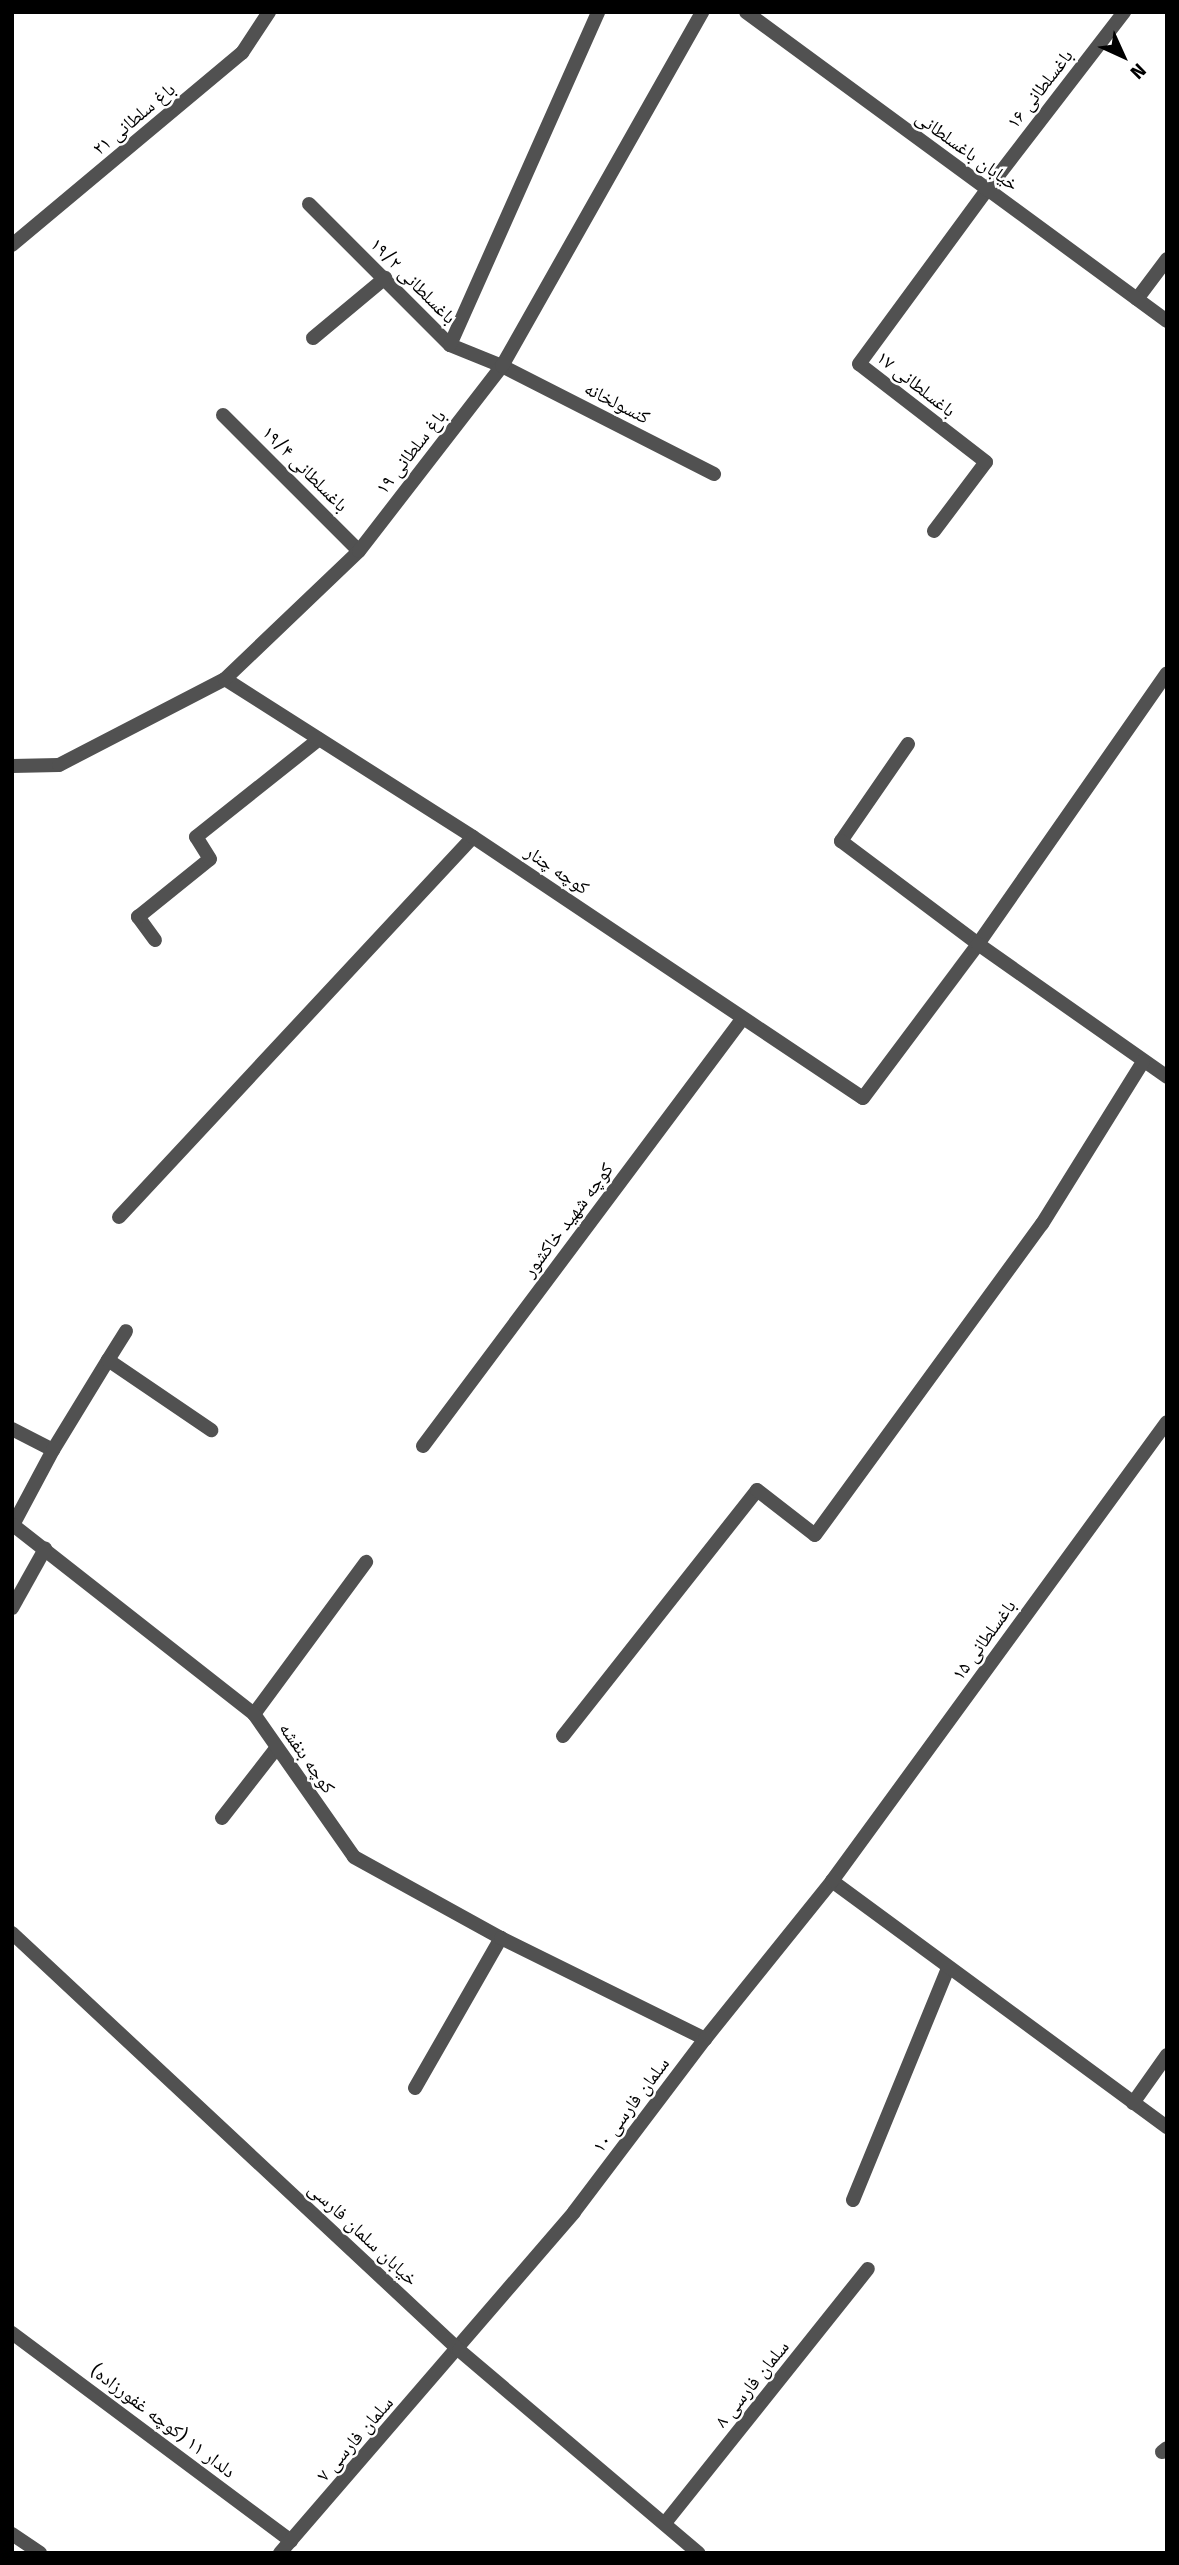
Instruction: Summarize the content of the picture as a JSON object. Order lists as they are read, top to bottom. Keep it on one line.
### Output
{"streets":{"street":["باغسلطانی ۱۶","باغ سلطانی ۲۱","خیابان باغسلطانی","باغسلطانی ۱۹/۲","باغسلطانی ۱۷","کنسولخانه","باغ سلطانی ۱۹","باغسلطانی ۱۹/۴","کوچه چنار","کوچه شهید خاکشور","باغسلطانی ۱۵","کوچه بنفشه","سلمان فارسی ۱۰","خیابان سلمان فارسی","سلمان فارسی ۸","دلدار ۱۱ (کوچه غفورزاده)","سلمان فارسی ۷"]},"crossings":[["باغسلطانی ۱۶","خیابان باغسلطانی"],["باغسلطانی ۱۶","باغسلطانی ۱۷"],["خیابان باغسلطانی","باغسلطانی ۱۷"],["باغسلطانی ۱۹/۲","کنسولخانه"],["باغسلطانی ۱۹/۲","باغ سلطانی ۱۹"],["کنسولخانه","باغ سلطانی ۱۹"],["باغ سلطانی ۱۹","باغسلطانی ۱۹/۴"],["باغ سلطانی ۱۹","کوچه چنار"],["کوچه چنار","کوچه شهید خاکشور"],["باغسلطانی ۱۵","سلمان فارسی ۱۰"],["کوچه بنفشه","سلمان فارسی ۱۰"],["سلمان فارسی ۱۰","خیابان سلمان فارسی"],["سلمان فارسی ۱۰","سلمان فارسی ۷"],["خیابان سلمان فارسی","سلمان فارسی ۸"],["خیابان سلمان فارسی","سلمان فارسی ۷"],["دلدار ۱۱ (کوچه غفورزاده)","سلمان فارسی ۷"]],"north":"bottom right"}
